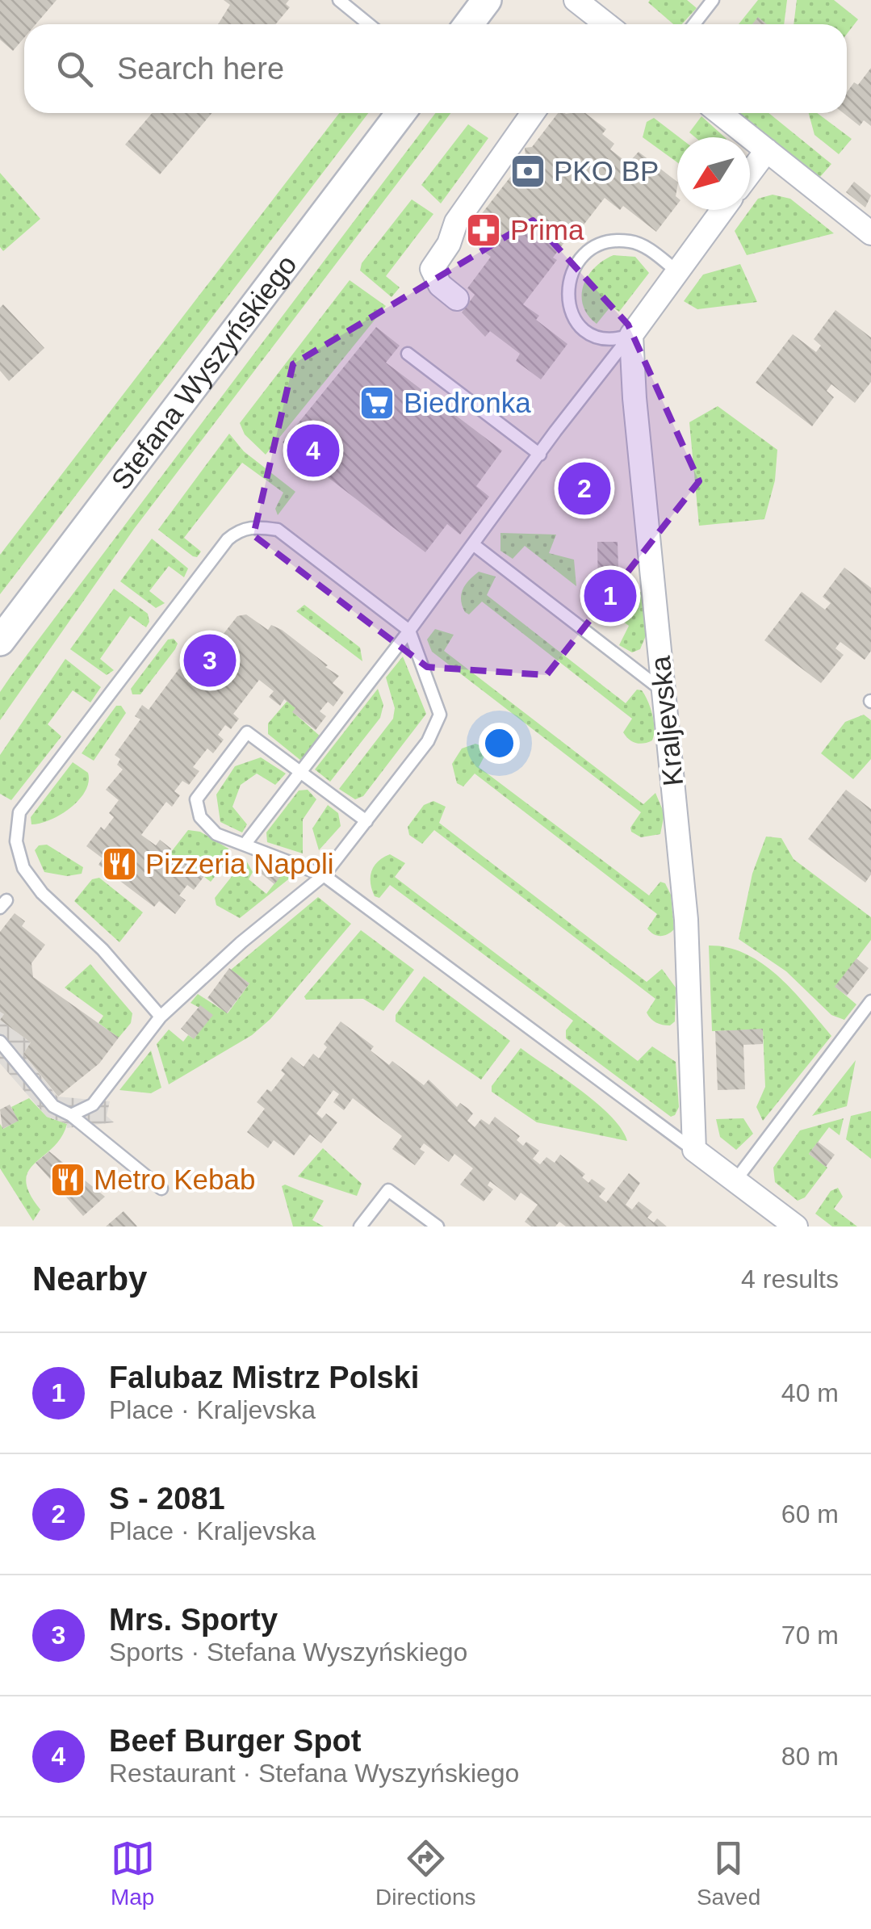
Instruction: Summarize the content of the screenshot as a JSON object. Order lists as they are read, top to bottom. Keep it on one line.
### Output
{"streets":{"street":["Stefana Wyszyńskiego","Kraljevska"]},"places":{"bank":["PKO BP"],"pharmacy":["Prima"],"supermarket":["Biedronka"],"restaurant":["Pizzeria Napoli","Metro Kebab"]},"north":"bottom left","page":{"search":"Search here","pins":["4","2","1","3"],"heading":["Nearby","4 results"],"list":[{"mark":"1","name":"Falubaz Mistrz Polski","note":"Place · Kraljevska","value":"40 m"},{"mark":"2","name":"S - 2081","note":"Place · Kraljevska","value":"60 m"},{"mark":"3","name":"Mrs. Sporty","note":"Sports · Stefana Wyszyńskiego","value":"70 m"},{"mark":"4","name":"Beef Burger Spot","note":"Restaurant · Stefana Wyszyńskiego","value":"80 m"}],"nav":["Map","Directions","Saved"]}}
